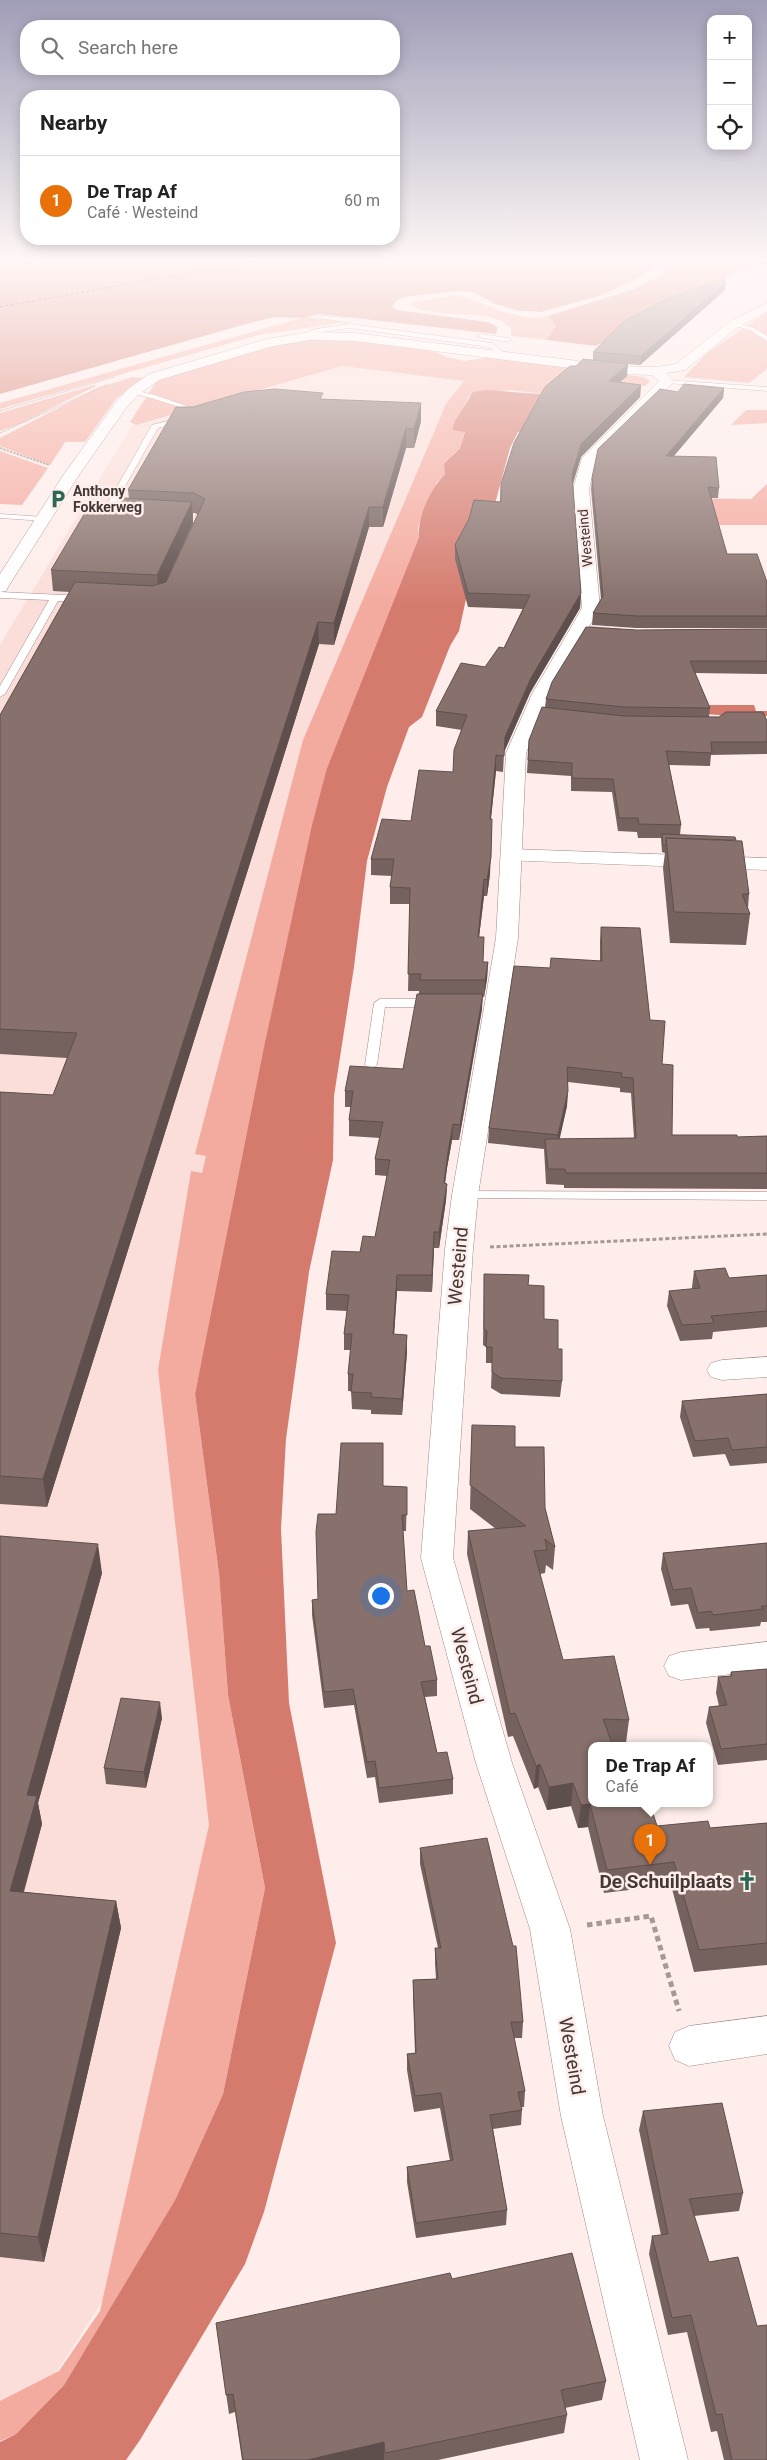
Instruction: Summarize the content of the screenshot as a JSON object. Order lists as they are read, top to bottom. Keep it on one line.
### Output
{"streets":{"street":["Westeind"]},"places":{"parking":["Anthony Fokkerweg"],"church":["De Schuilplaats"]},"page":{"map_buttons":["+","−"],"search":"Search here","heading":"Nearby","list":[{"mark":"1","name":"De Trap Af","note":"Café · Westeind","value":"60 m"}],"popup":["De Trap Af","Café"],"pins":"1"}}
